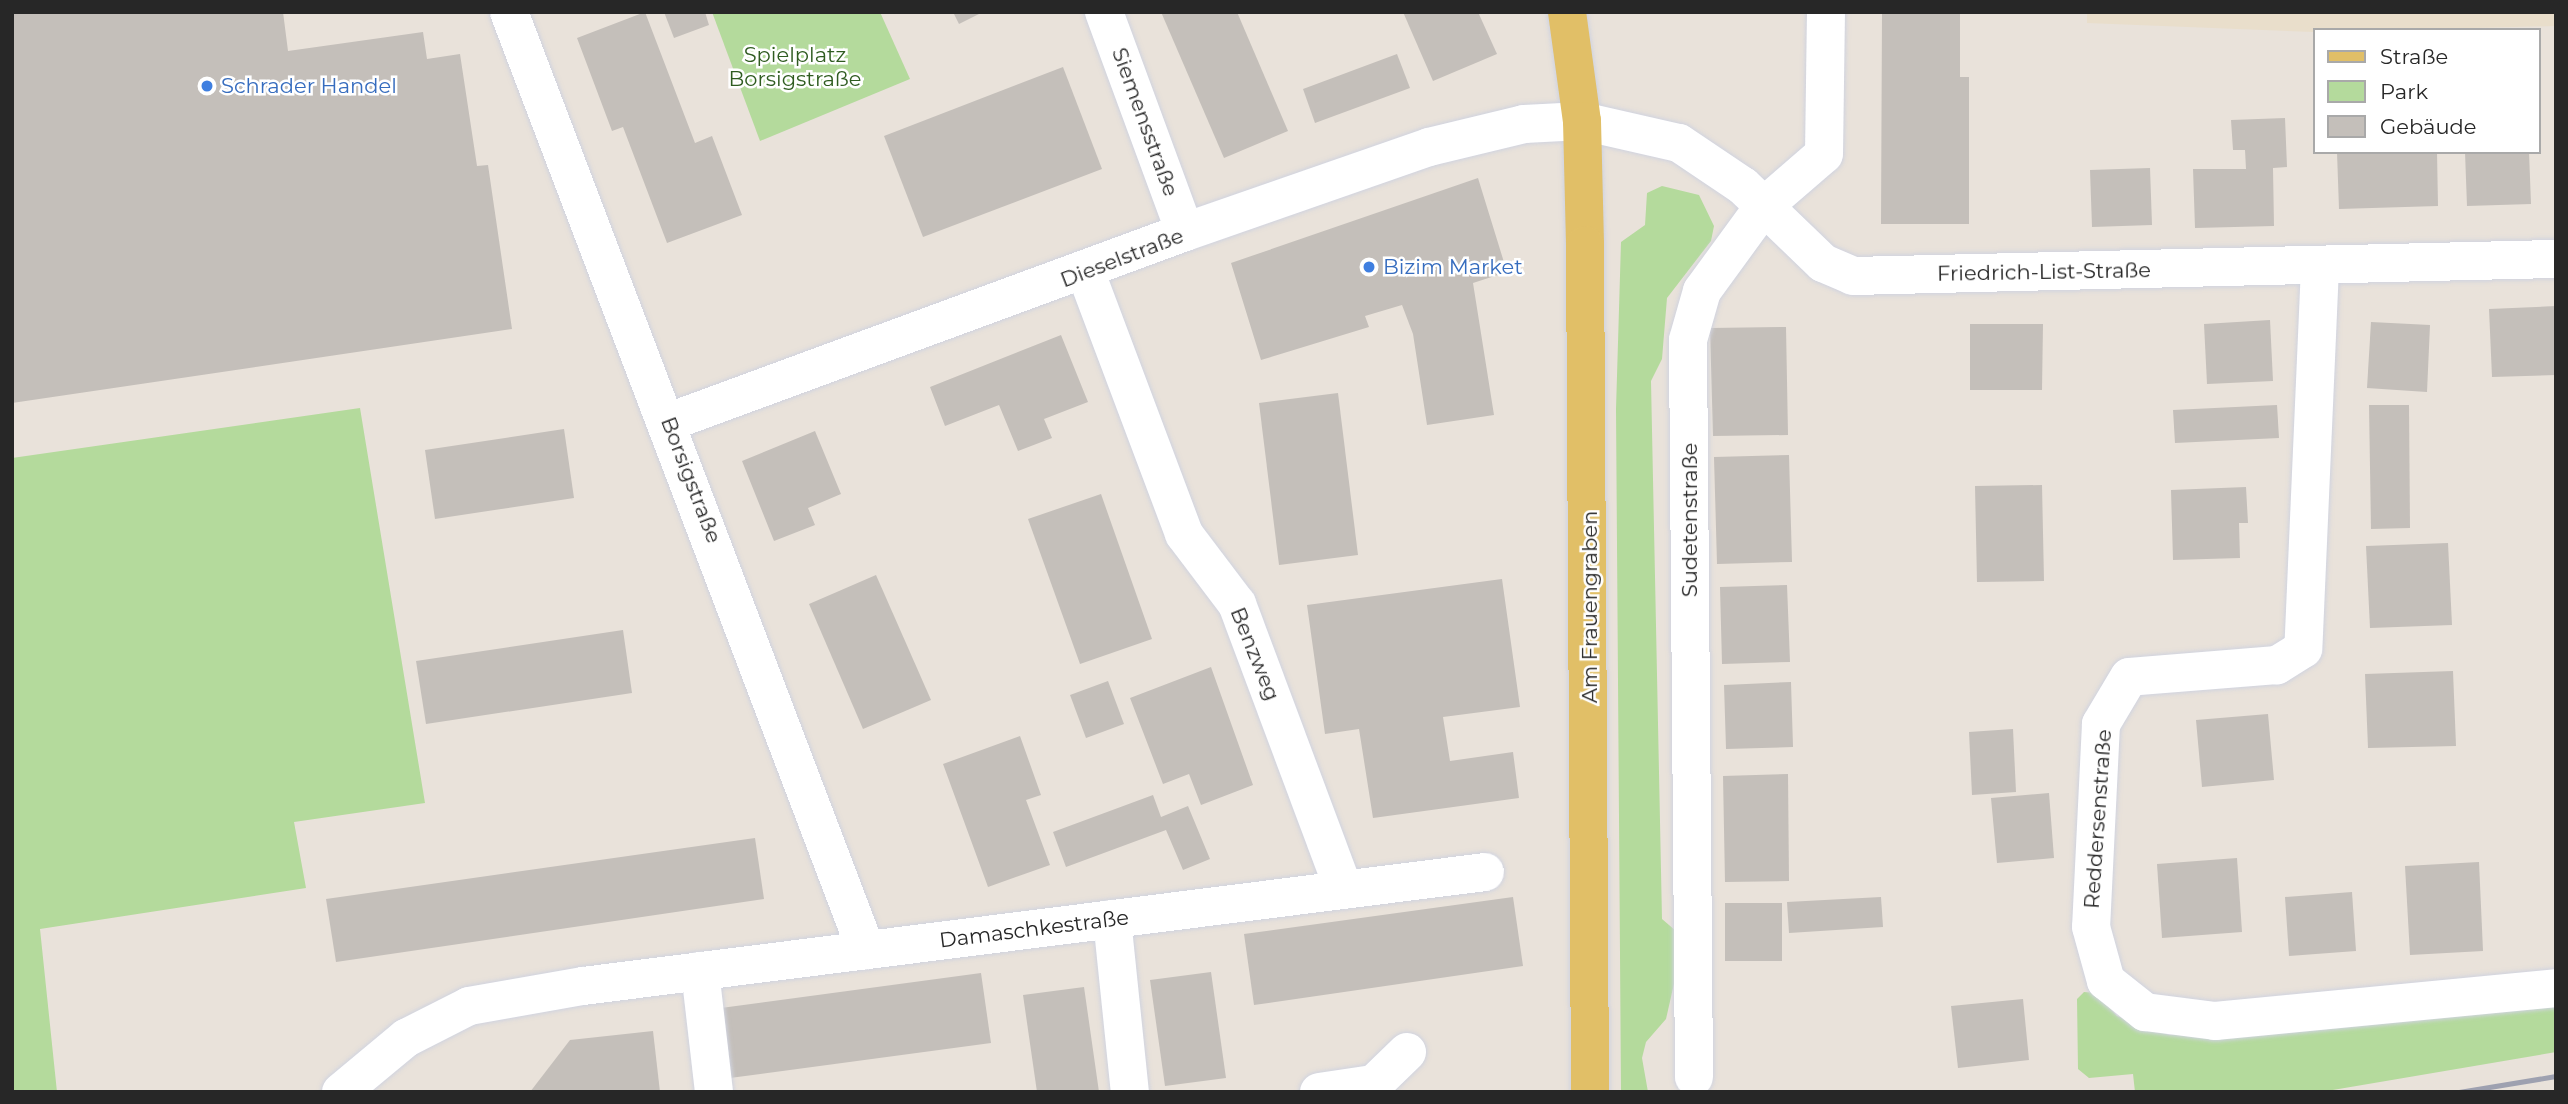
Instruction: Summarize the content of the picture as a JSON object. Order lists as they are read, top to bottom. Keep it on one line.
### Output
{"streets":{"main road":["Am Frauengraben"],"street":["Siemensstraße","Dieselstraße","Friedrich-List-Straße","Borsigstraße","Sudetenstraße","Benzweg","Reddersenstraße","Damaschkestraße"]},"crossings":[["Siemensstraße","Dieselstraße"],["Dieselstraße","Friedrich-List-Straße"],["Dieselstraße","Borsigstraße"],["Dieselstraße","Am Frauengraben"],["Dieselstraße","Benzweg"],["Friedrich-List-Straße","Sudetenstraße"],["Friedrich-List-Straße","Am Frauengraben"],["Friedrich-List-Straße","Reddersenstraße"],["Borsigstraße","Damaschkestraße"],["Benzweg","Damaschkestraße"]],"parks":["Spielplatz Borsigstraße"],"places":["Schrader Handel","Bizim Market"],"legend":["Straße","Park","Gebäude"]}
